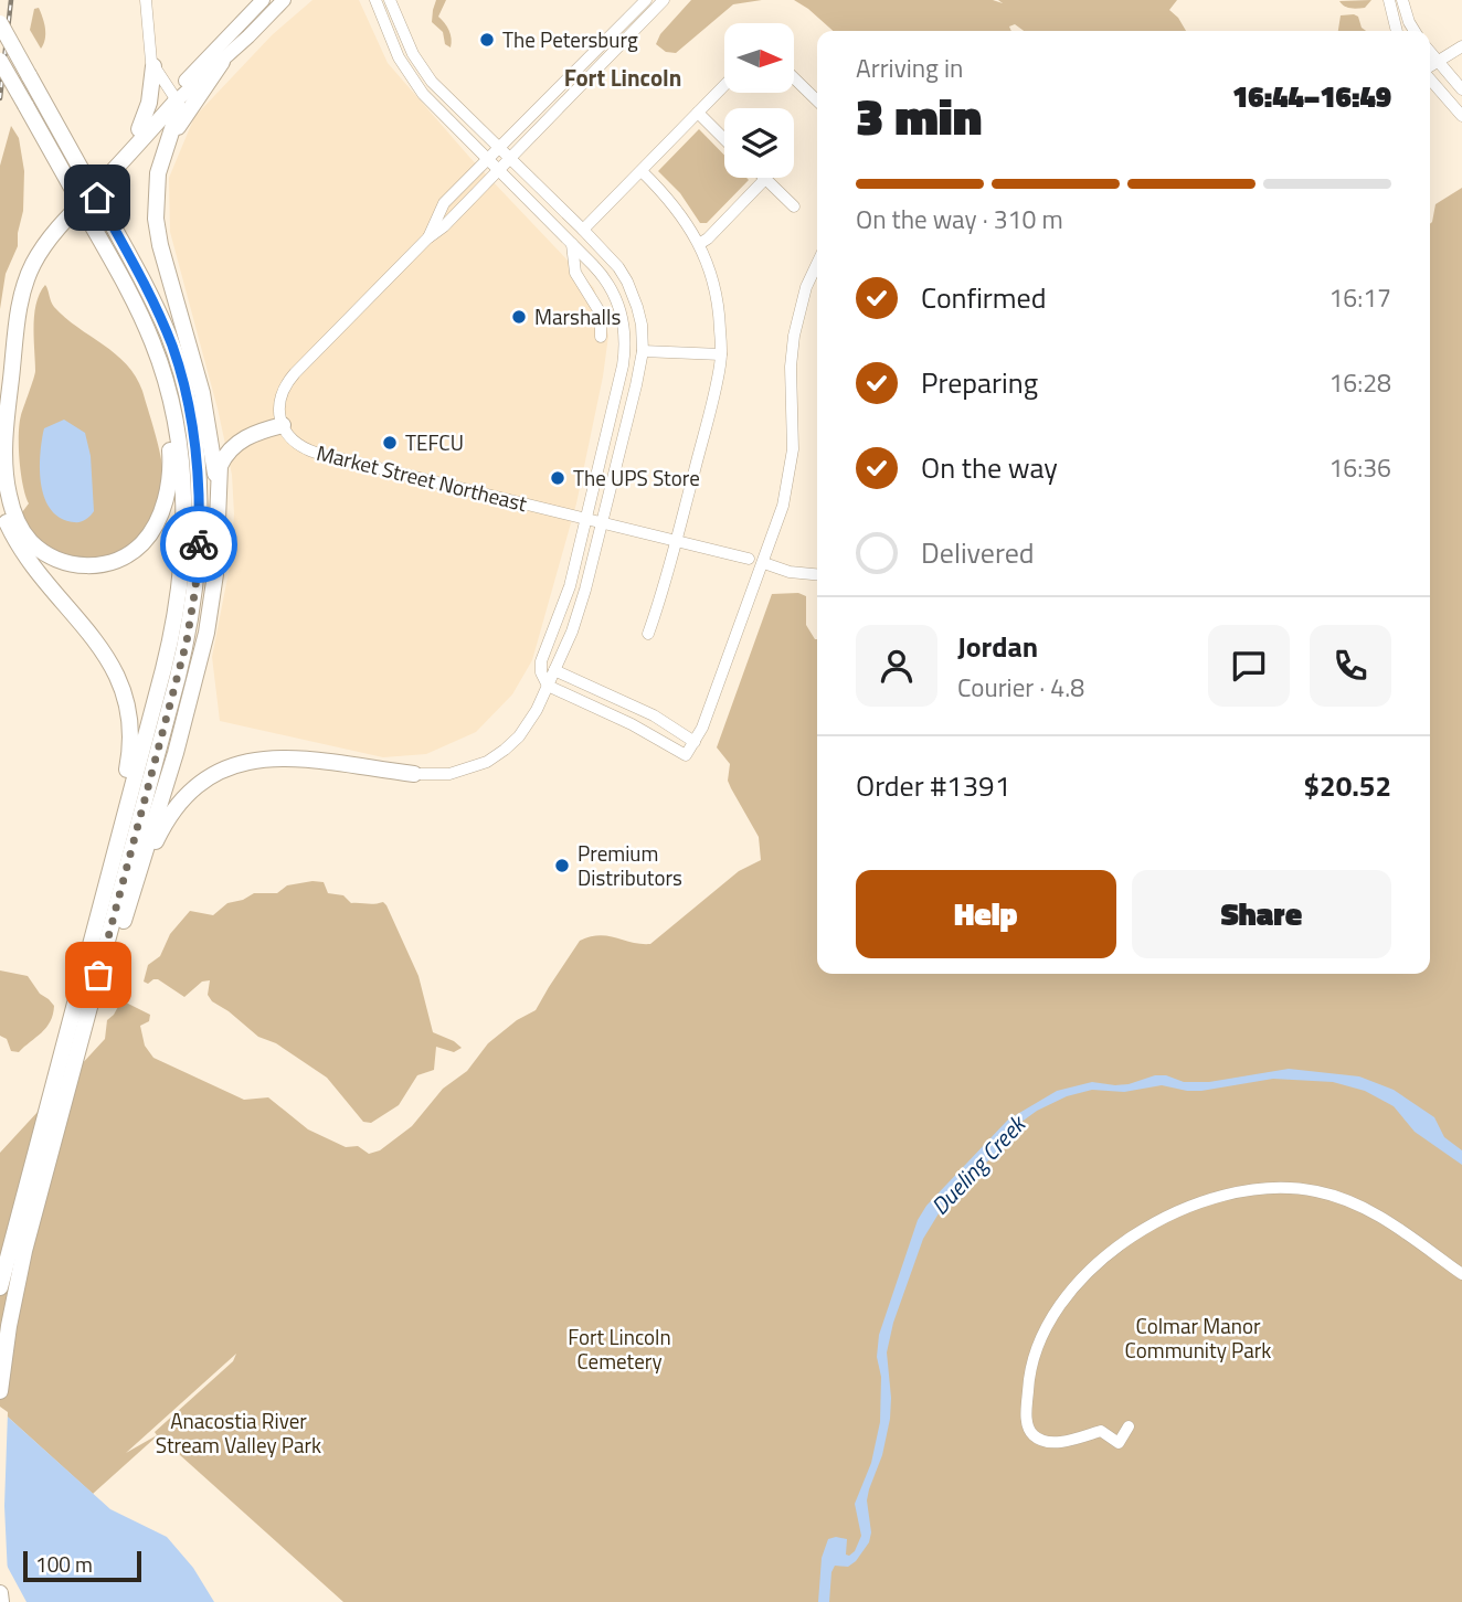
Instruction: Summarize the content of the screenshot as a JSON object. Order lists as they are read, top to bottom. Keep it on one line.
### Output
{"streets":{"street":["Market Street Northeast"]},"districts":["Fort Lincoln"],"water":["Dueling Creek"],"parks":["Colmar Manor Community Park","Fort Lincoln Cemetery","Anacostia River Stream Valley Park"],"places":["The Petersburg","Marshalls","TEFCU","The UPS Store","Premium Distributors"],"scale_bar":"100 m","north":"right","page":{"heading":["3 min","Arriving in","16:44–16:49"],"panel":["Jordan","Courier · 4.8","Order #1391","$20.52"],"bar":"On the way · 310 m","list":[["Confirmed","16:17"],["Preparing","16:28"],["On the way","16:36"],"Delivered"],"buttons":["Help","Share"],"scale":"100 m"}}
